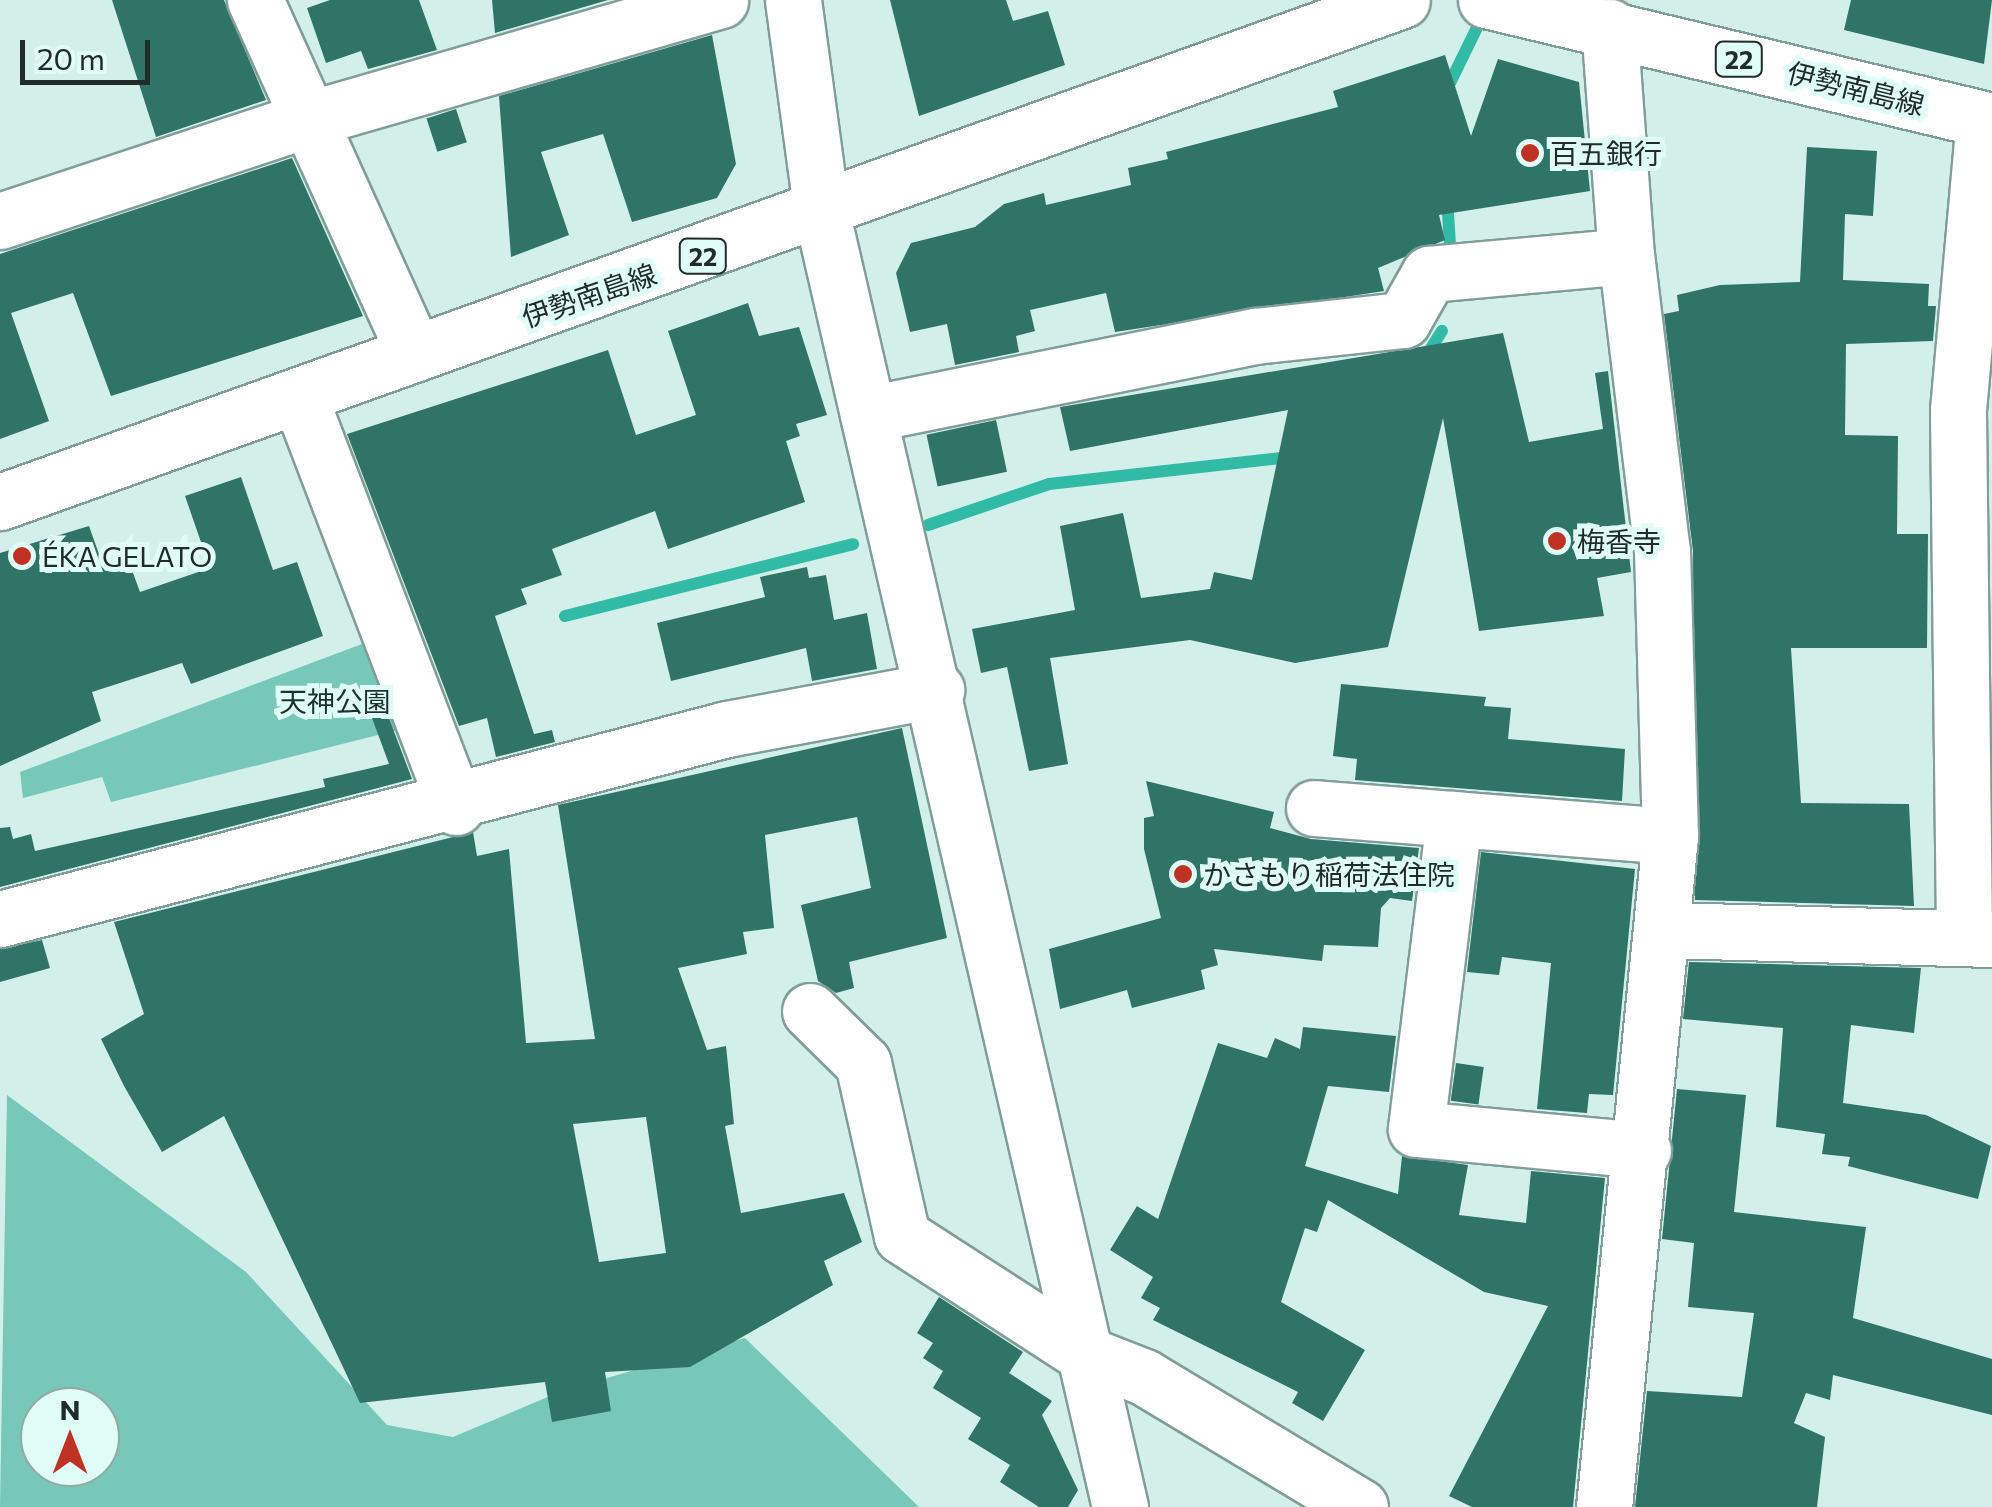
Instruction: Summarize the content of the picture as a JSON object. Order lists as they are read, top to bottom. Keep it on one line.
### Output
{"streets":{"street":["22","伊勢南島線"]},"parks":["天神公園"],"places":["百五銀行","梅香寺","ÉKA GELATO","かさもり稲荷法住院"],"scale_bar":"20 m","north":"top"}
